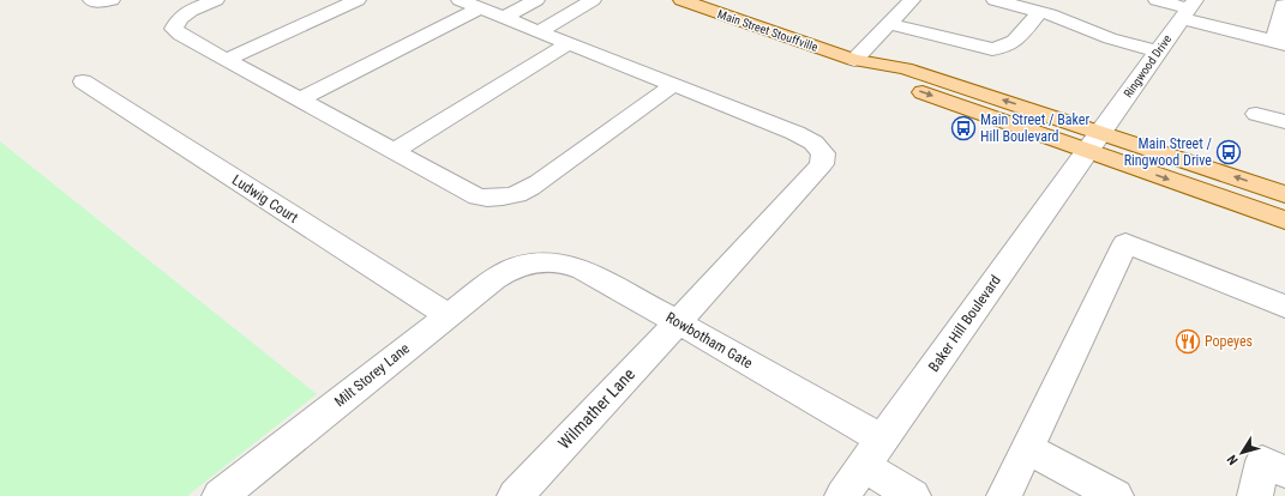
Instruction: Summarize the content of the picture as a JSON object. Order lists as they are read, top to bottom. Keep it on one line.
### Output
{"streets":{"main road":["Main Street Stouffville"],"street":["Ringwood Drive","Ludwig Court","Baker Hill Boulevard","Rowbotham Gate","Milt Storey Lane","Wilmather Lane"]},"crossings":[["Main Street Stouffville","Ringwood Drive"],["Main Street Stouffville","Baker Hill Boulevard"],["Ringwood Drive","Baker Hill Boulevard"],["Ludwig Court","Milt Storey Lane"],["Baker Hill Boulevard","Rowbotham Gate"],["Rowbotham Gate","Milt Storey Lane"],["Rowbotham Gate","Wilmather Lane"]],"places":{"bus stop":["Main Street / Baker Hill Boulevard","Main Street / Ringwood Drive"],"restaurant":["Popeyes"]},"north":"bottom left"}
